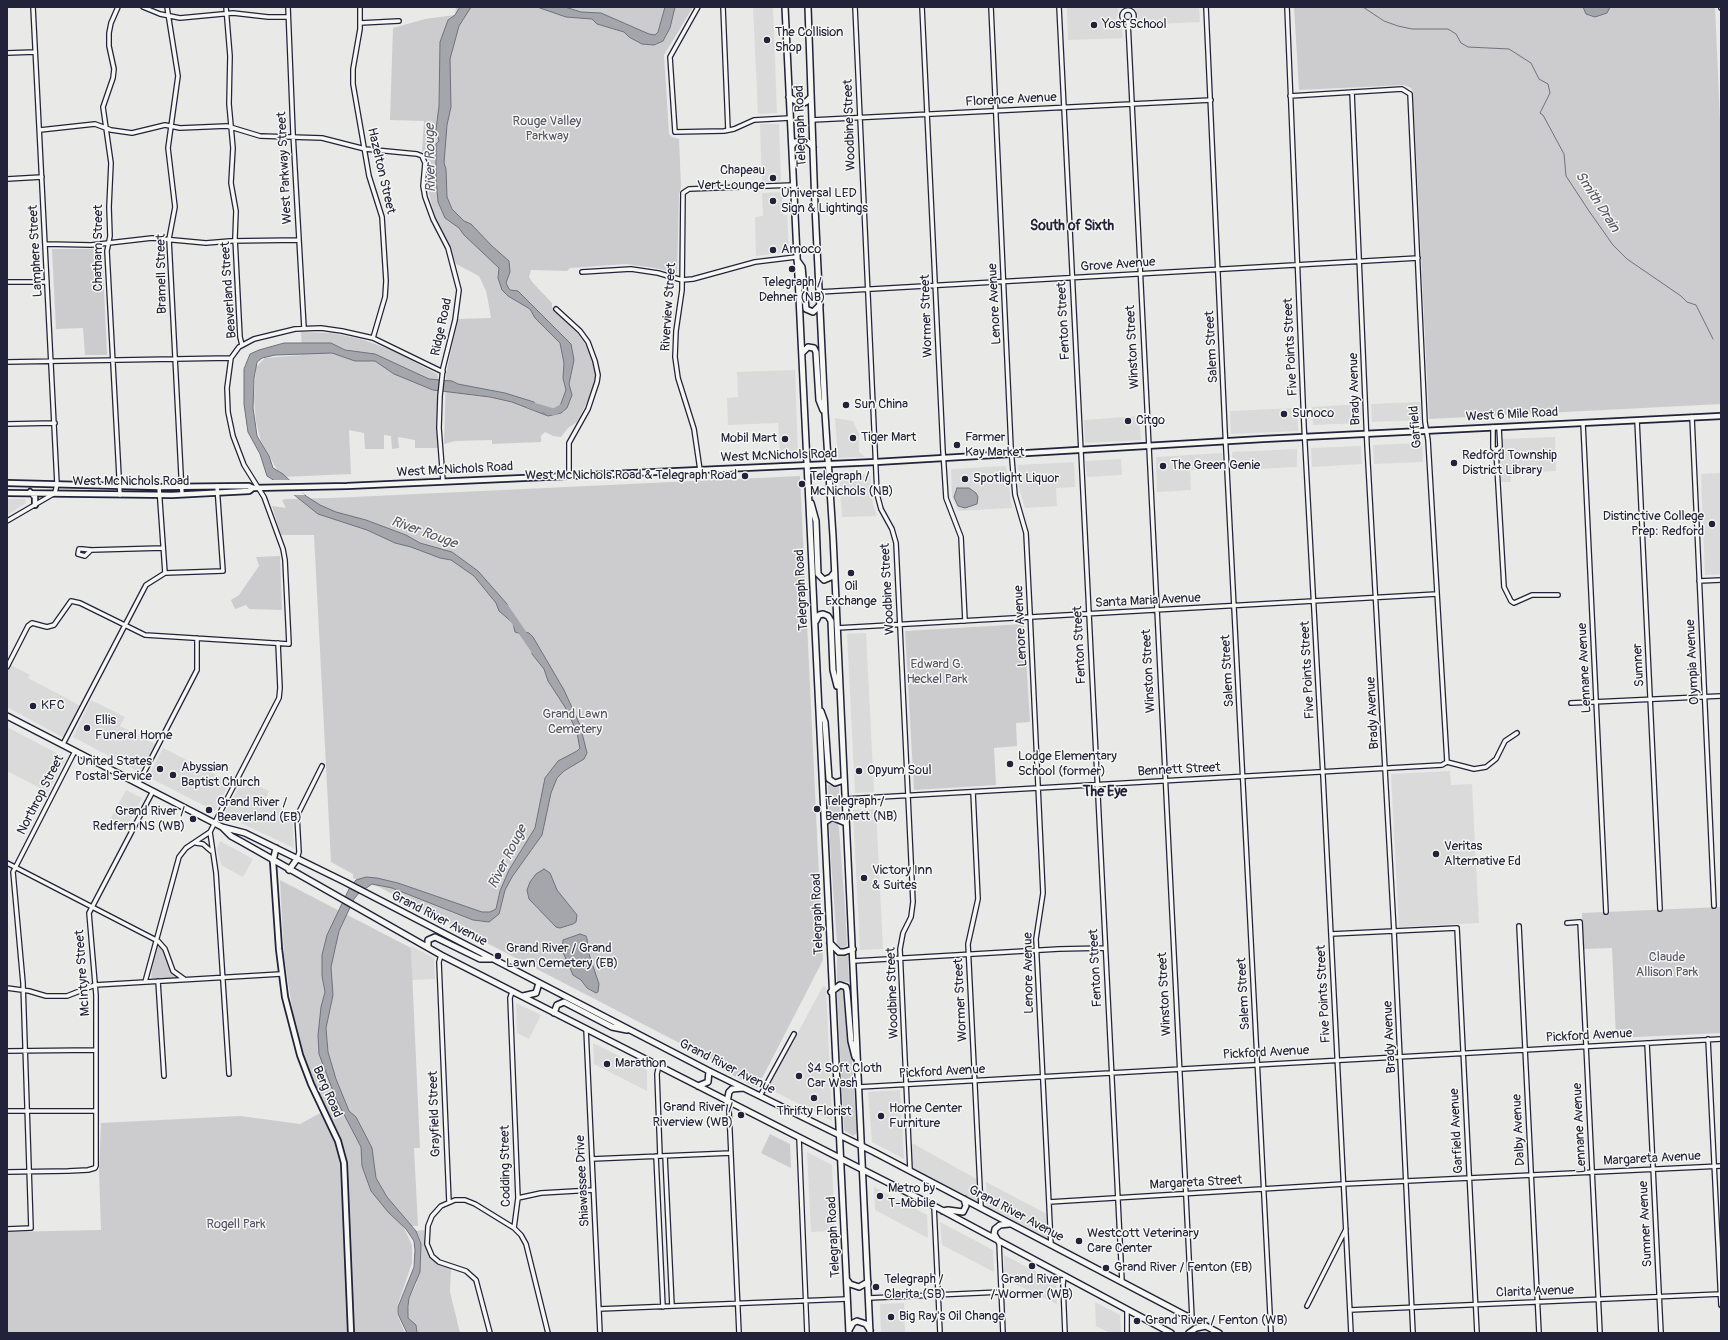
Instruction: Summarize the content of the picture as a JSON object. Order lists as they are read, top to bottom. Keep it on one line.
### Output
{"streets":{"main road":["Telegraph Road","West 6 Mile Road","West McNichols Road","Grand River Avenue","Berg Road"],"street":["Florence Avenue","Woodbine Street","West Parkway Street","Hazelton Street","Chatham Street","Lamphere Street","Grove Avenue","Bramell Street","Beaverland Street","Lenore Avenue","Riverview Street","Wormer Street","Fenton Street","Ridge Road","Winston Street","Salem Street","Five Points Street","Brady Avenue","Garfield","Santa Maria Avenue","Olympia Avenue","Sumner","Lennane Avenue","Bennett Street","Northrop Street","McIntyre Street","Pickford Avenue","Grayfield Street","Dalby Avenue","Garfield Avenue","Margareta Avenue","Codding Street","Shiawassee Drive","Margareta Street","Sumner Avenue","Clarita Avenue"]},"crossings":[["Florence Avenue","Woodbine Street"],["Florence Avenue","Telegraph Road"],["Florence Avenue","Lenore Avenue"],["Florence Avenue","Wormer Street"],["Florence Avenue","Fenton Street"],["Florence Avenue","Winston Street"],["Florence Avenue","Salem Street"],["Woodbine Street","Grove Avenue"],["Woodbine Street","West McNichols Road"],["Woodbine Street","Santa Maria Avenue"],["Woodbine Street","Bennett Street"],["Woodbine Street","Grand River Avenue"],["Woodbine Street","Pickford Avenue"],["Telegraph Road","Grove Avenue"],["Telegraph Road","Riverview Street"],["Telegraph Road","West McNichols Road"],["Telegraph Road","Santa Maria Avenue"],["Telegraph Road","Bennett Street"],["Telegraph Road","Grand River Avenue"],["Telegraph Road","Pickford Avenue"],["Hazelton Street","Ridge Road"],["Chatham Street","West McNichols Road"],["Lamphere Street","West McNichols Road"],["Grove Avenue","Lenore Avenue"],["Grove Avenue","Wormer Street"],["Grove Avenue","Fenton Street"],["Grove Avenue","Winston Street"],["Grove Avenue","Salem Street"],["Grove Avenue","Five Points Street"],["Grove Avenue","Brady Avenue"],["Grove Avenue","Garfield"],["Bramell Street","West McNichols Road"],["Beaverland Street","West McNichols Road"],["Lenore Avenue","West McNichols Road"],["Lenore Avenue","Santa Maria Avenue"],["Lenore Avenue","Bennett Street"],["Lenore Avenue","Grand River Avenue"],["Lenore Avenue","Pickford Avenue"],["Lenore Avenue","Margareta Street"],["Riverview Street","West McNichols Road"],["Wormer Street","West McNichols Road"],["Wormer Street","Santa Maria Avenue"],["Wormer Street","Bennett Street"],["Wormer Street","Grand River Avenue"],["Wormer Street","Pickford Avenue"],["Fenton Street","West McNichols Road"],["Fenton Street","Santa Maria Avenue"],["Fenton Street","Bennett Street"],["Fenton Street","Grand River Avenue"],["Fenton Street","Pickford Avenue"],["Fenton Street","Margareta Street"],["Ridge Road","West McNichols Road"],["Winston Street","West McNichols Road"],["Winston Street","Santa Maria Avenue"],["Winston Street","Bennett Street"],["Winston Street","Grand River Avenue"],["Winston Street","Pickford Avenue"],["Winston Street","Margareta Street"],["Salem Street","West McNichols Road"],["Salem Street","Santa Maria Avenue"],["Salem Street","Bennett Street"],["Salem Street","Pickford Avenue"],["Salem Street","Margareta Street"],["Five Points Street","West 6 Mile Road"],["Five Points Street","West McNichols Road"],["Five Points Street","Santa Maria Avenue"],["Five Points Street","Bennett Street"],["Five Points Street","Pickford Avenue"],["Five Points Street","Margareta Avenue"],["Five Points Street","Margareta Street"],["Five Points Street","Clarita Avenue"],["Brady Avenue","West 6 Mile Road"],["Brady Avenue","Garfield"],["Brady Avenue","Santa Maria Avenue"],["Brady Avenue","Bennett Street"],["Brady Avenue","Pickford Avenue"],["Brady Avenue","Garfield Avenue"],["Brady Avenue","Margareta Avenue"],["Brady Avenue","Clarita Avenue"],["West 6 Mile Road","Garfield"],["West 6 Mile Road","West McNichols Road"],["West 6 Mile Road","Olympia Avenue"],["West 6 Mile Road","Sumner"],["West 6 Mile Road","Lennane Avenue"],["Garfield","Santa Maria Avenue"],["Garfield","Bennett Street"],["Lennane Avenue","Pickford Avenue"],["Lennane Avenue","Margareta Avenue"],["Lennane Avenue","Clarita Avenue"],["Northrop Street","Grand River Avenue"],["Northrop Street","McIntyre Street"],["Grand River Avenue","McIntyre Street"],["Grand River Avenue","Berg Road"],["Grand River Avenue","Grayfield Street"],["Grand River Avenue","Codding Street"],["Grand River Avenue","Shiawassee Drive"],["Pickford Avenue","Dalby Avenue"],["Pickford Avenue","Garfield Avenue"],["Pickford Avenue","Sumner Avenue"],["Dalby Avenue","Margareta Avenue"],["Dalby Avenue","Clarita Avenue"],["Garfield Avenue","Margareta Avenue"],["Garfield Avenue","Clarita Avenue"],["Margareta Avenue","Margareta Street"],["Margareta Avenue","Sumner Avenue"],["Sumner Avenue","Clarita Avenue"]],"districts":["South of Sixth","The Eye"],"water":["River Rouge","Smith Drain"],"parks":["Rouge Valley Parkway","Edward G. Heckel Park","Grand Lawn Cemetery","Claude Allison Park","Rogell Park"],"places":["Yost School","The Collision Shop","Chapeau Vert Lounge","Universal LED Sign & Lightings","Amoco","Telegraph / Dehner (NB)","Sun China","Sunoco","Citgo","Tiger Mart","Mobil Mart","Farmer Kay Market","Redford Township District Library","The Green Genie","West McNichols Road & Telegraph Road","Spotlight Liquor","Telegraph / McNichols (NB)","Distinctive College Prep: Redford","Oil Exchange","KFC","Ellis Funeral Home","Lodge Elementary School (former)","United States Postal Service","Opyum Soul","Abyssian Baptist Church","Telegraph / Bennett (NB)","Grand River / Beaverland (EB)","Grand River / Redfern NS (WB)","Veritas Alternative Ed","Victory Inn & Suites","Grand River / Grand Lawn Cemetery (EB)","Marathon","$4 Soft Cloth Car Wash","Thrifty Florist","Grand River / Riverview (WB)","Home Center Furniture","Metro by T-Mobile","Westcott Veterinary Care Center","Grand River / Wormer (WB)","Grand River / Fenton (EB)","Telegraph / Clarita (SB)","Big Ray's Oil Change","Grand River / Fenton (WB)"]}
